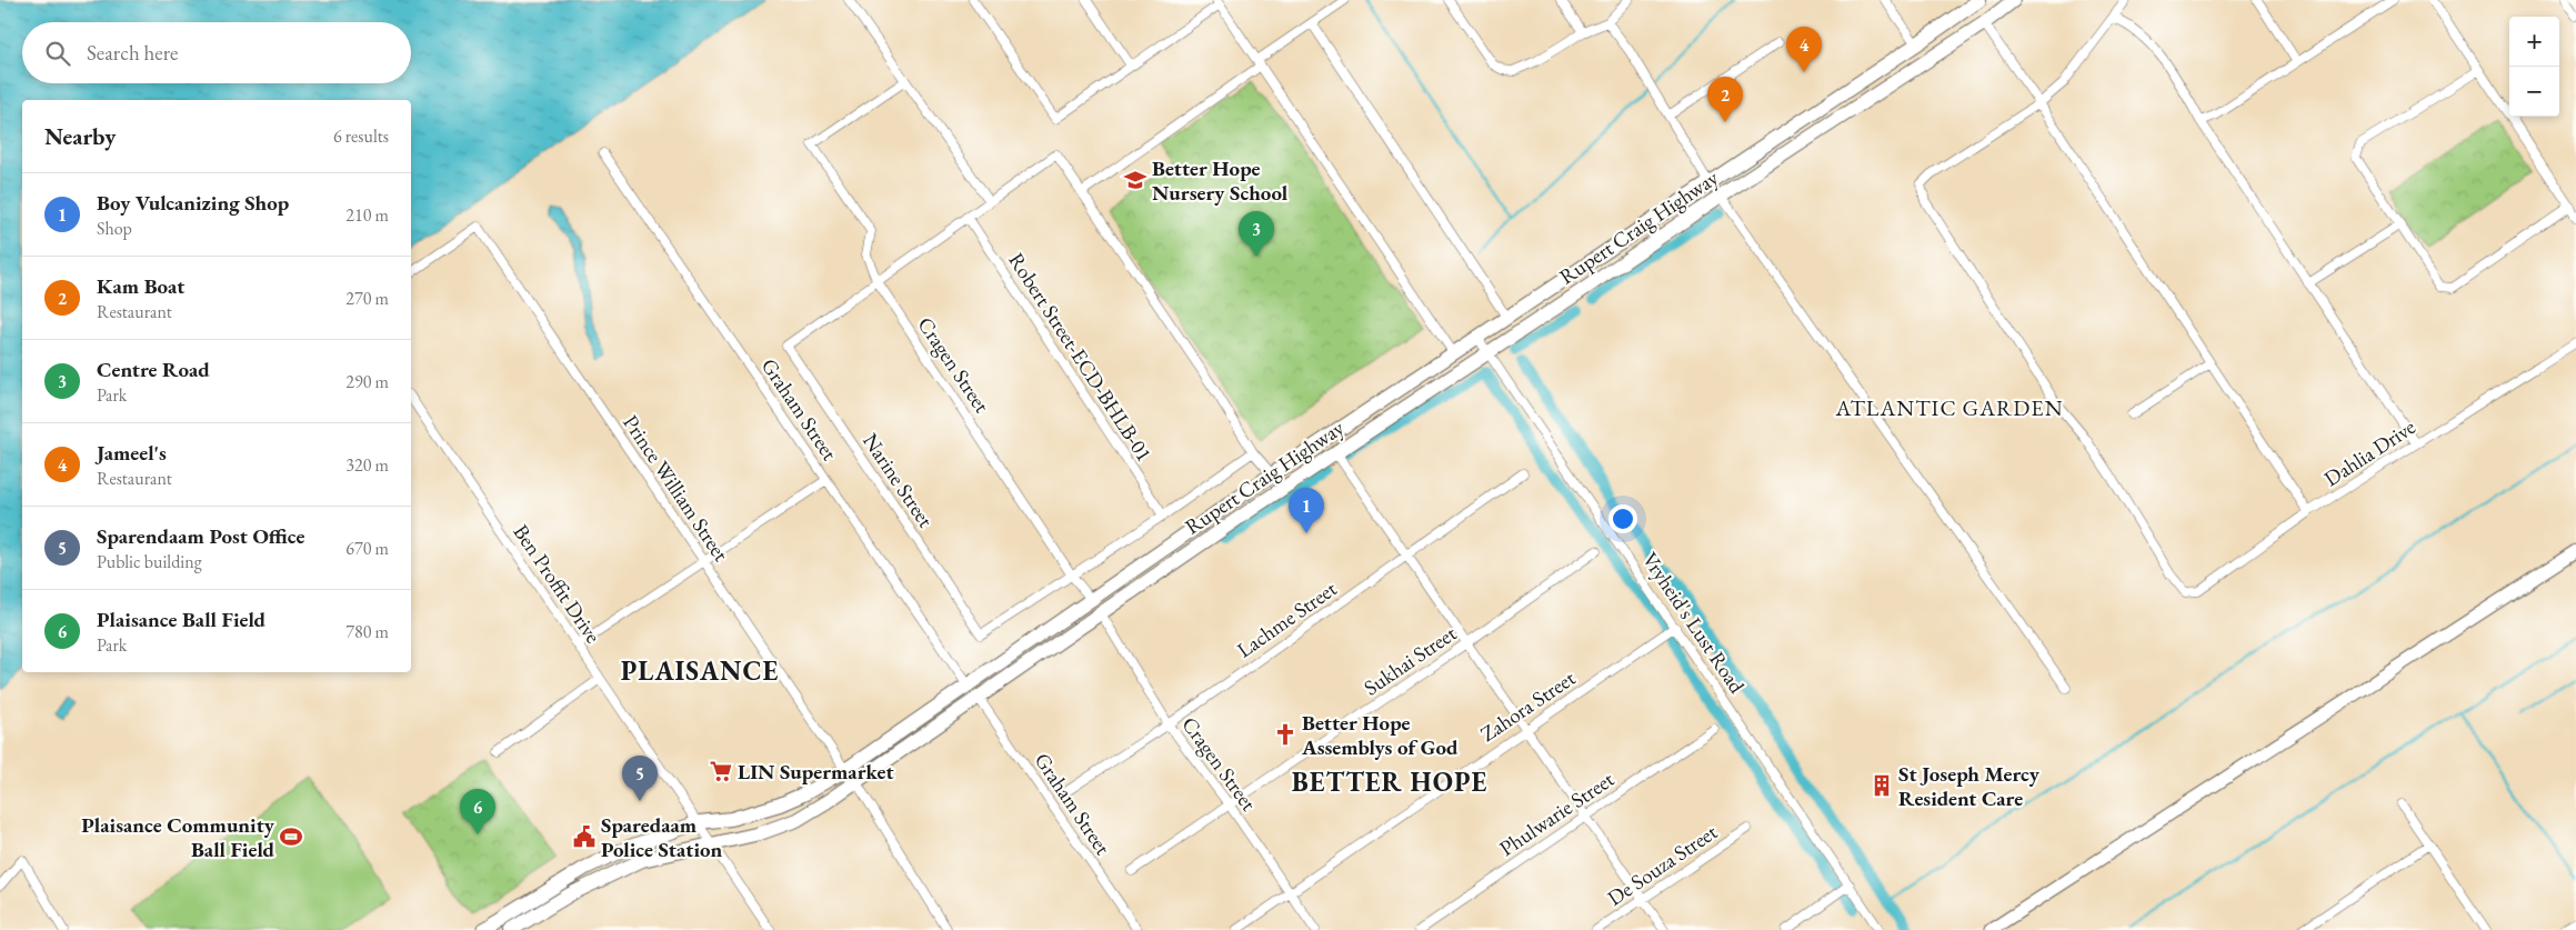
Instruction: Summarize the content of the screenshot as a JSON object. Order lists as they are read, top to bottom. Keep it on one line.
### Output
{"streets":{"main road":["Rupert Craig Highway"],"street":["Robert Street-ECD-BHLB-01","Cragen Street","Graham Street","Dahlia Drive","Narine Street","Prince William Street","Ben Proffit Drive","Lachme Street","Vryheid's Lust Road","Sukhai Street","Zahora Street","Phulwarie Street","De Souza Street"]},"crossings":[["Rupert Craig Highway","Cragen Street"],["Rupert Craig Highway","Graham Street"],["Rupert Craig Highway","Prince William Street"],["Rupert Craig Highway","Ben Proffit Drive"],["Rupert Craig Highway","Vryheid's Lust Road"],["Cragen Street","Narine Street"],["Cragen Street","Lachme Street"],["Cragen Street","Sukhai Street"],["Cragen Street","Zahora Street"],["Vryheid's Lust Road","Zahora Street"]],"districts":["ATLANTIC GARDEN","PLAISANCE","BETTER HOPE"],"places":{"school or university":["Better Hope Nursery School"],"church":["Better Hope Assemblys of God"],"supermarket":["LIN Supermarket"],"building":["St Joseph Mercy Resident Care"],"sports":["Plaisance Community Ball Field"],"public building":["Sparedaam Police Station"]},"page":{"map_buttons":["+","−"],"search":"Search here","pins":["4","2","3","1","5","6"],"heading":["Nearby","6 results"],"list":[{"mark":"1","name":"Boy Vulcanizing Shop","note":"Shop","value":"210 m"},{"mark":"2","name":"Kam Boat","note":"Restaurant","value":"270 m"},{"mark":"3","name":"Centre Road","note":"Park","value":"290 m"},{"mark":"4","name":"Jameel's","note":"Restaurant","value":"320 m"},{"mark":"5","name":"Sparendaam Post Office","note":"Public building","value":"670 m"},{"mark":"6","name":"Plaisance Ball Field","note":"Park","value":"780 m"}]}}
